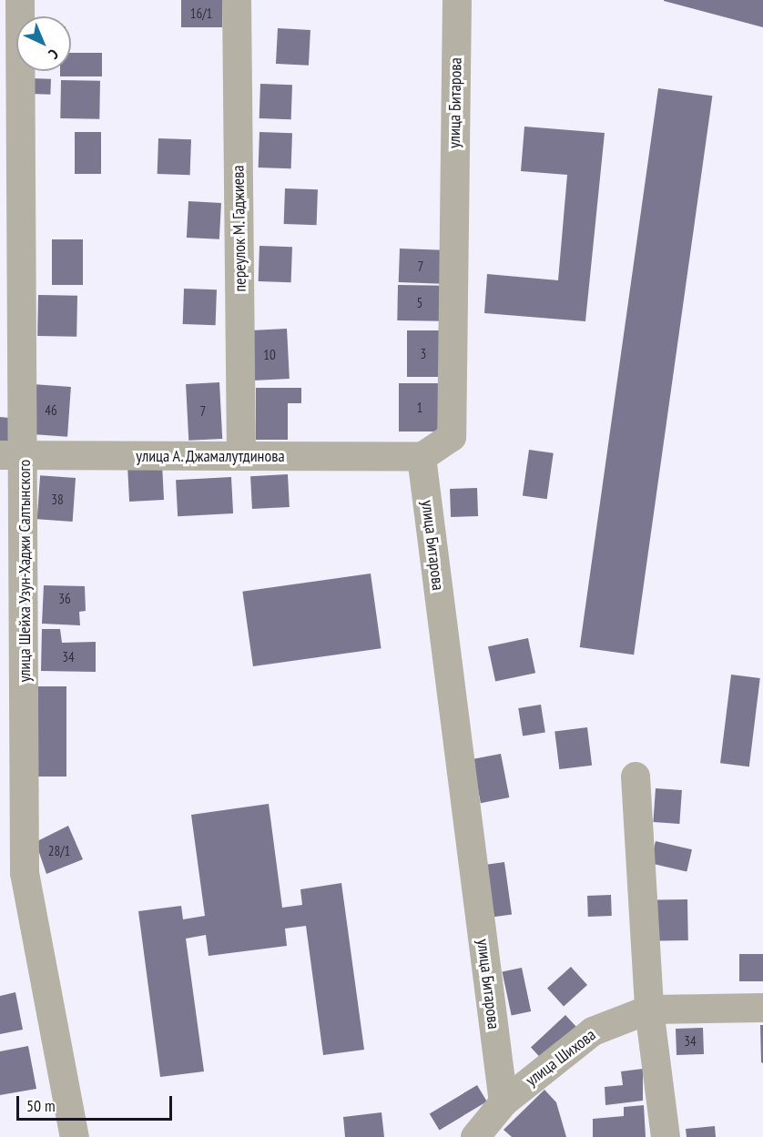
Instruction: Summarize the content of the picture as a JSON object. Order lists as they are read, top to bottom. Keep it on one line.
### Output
{"streets":{"street":["улица Битарова","переулок М. Гаджиева","улица А. Джамалутдинова","улица Шейха Узун-Хаджи Салтынского","улица Шихова"]},"crossings":[["улица Битарова","улица А. Джамалутдинова"],["улица Битарова","улица Шихова"],["переулок М. Гаджиева","улица А. Джамалутдинова"],["улица А. Джамалутдинова","улица Шейха Узун-Хаджи Салтынского"]],"house_numbers":["16/1","7","5","3","10","1","46","7","38","36","34","28/1","34"],"scale_bar":"50 m","north":"bottom right"}
